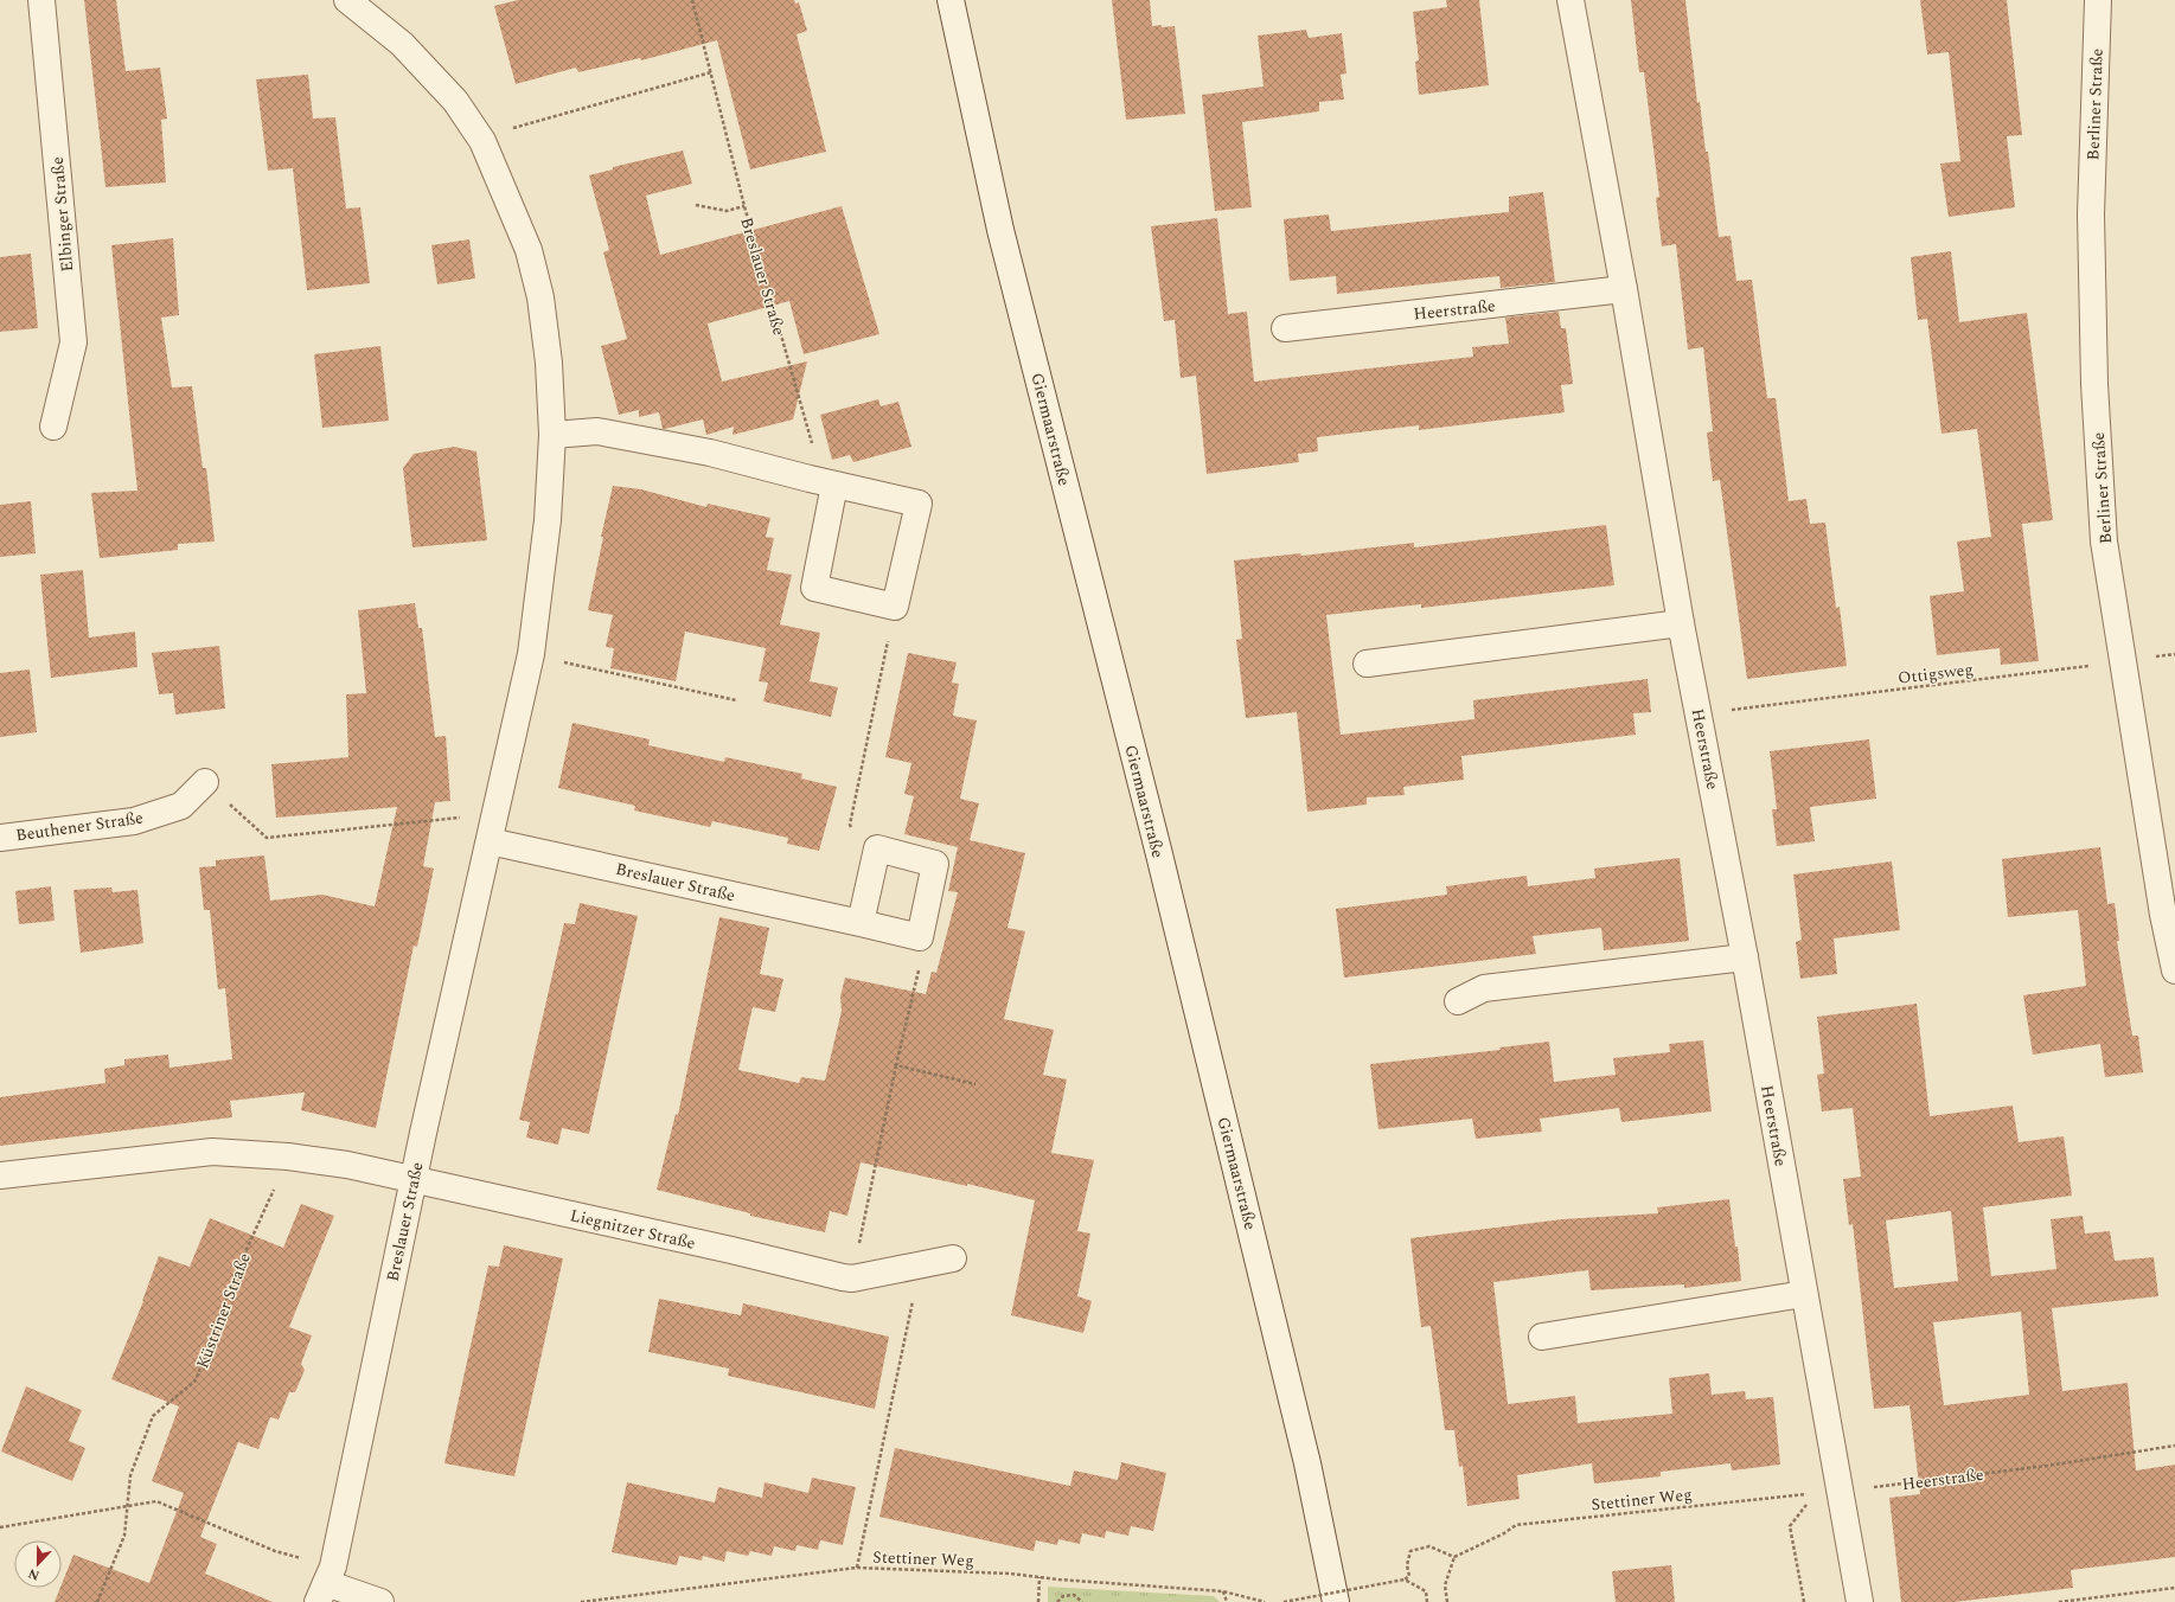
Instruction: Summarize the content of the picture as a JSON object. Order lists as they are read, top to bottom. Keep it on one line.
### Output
{"streets":{"street":["Berliner Straße","Elbinger Straße","Breslauer Straße","Heerstraße","Giermaarstraße","Beuthener Straße","Liegnitzer Straße"],"path":["Ottigsweg","Küstriner Straße","Stettiner Weg"]},"crossings":[["Berliner Straße","Ottigsweg"],["Breslauer Straße","Liegnitzer Straße"],["Heerstraße","Ottigsweg"],["Heerstraße","Stettiner Weg"]],"north":"bottom"}
